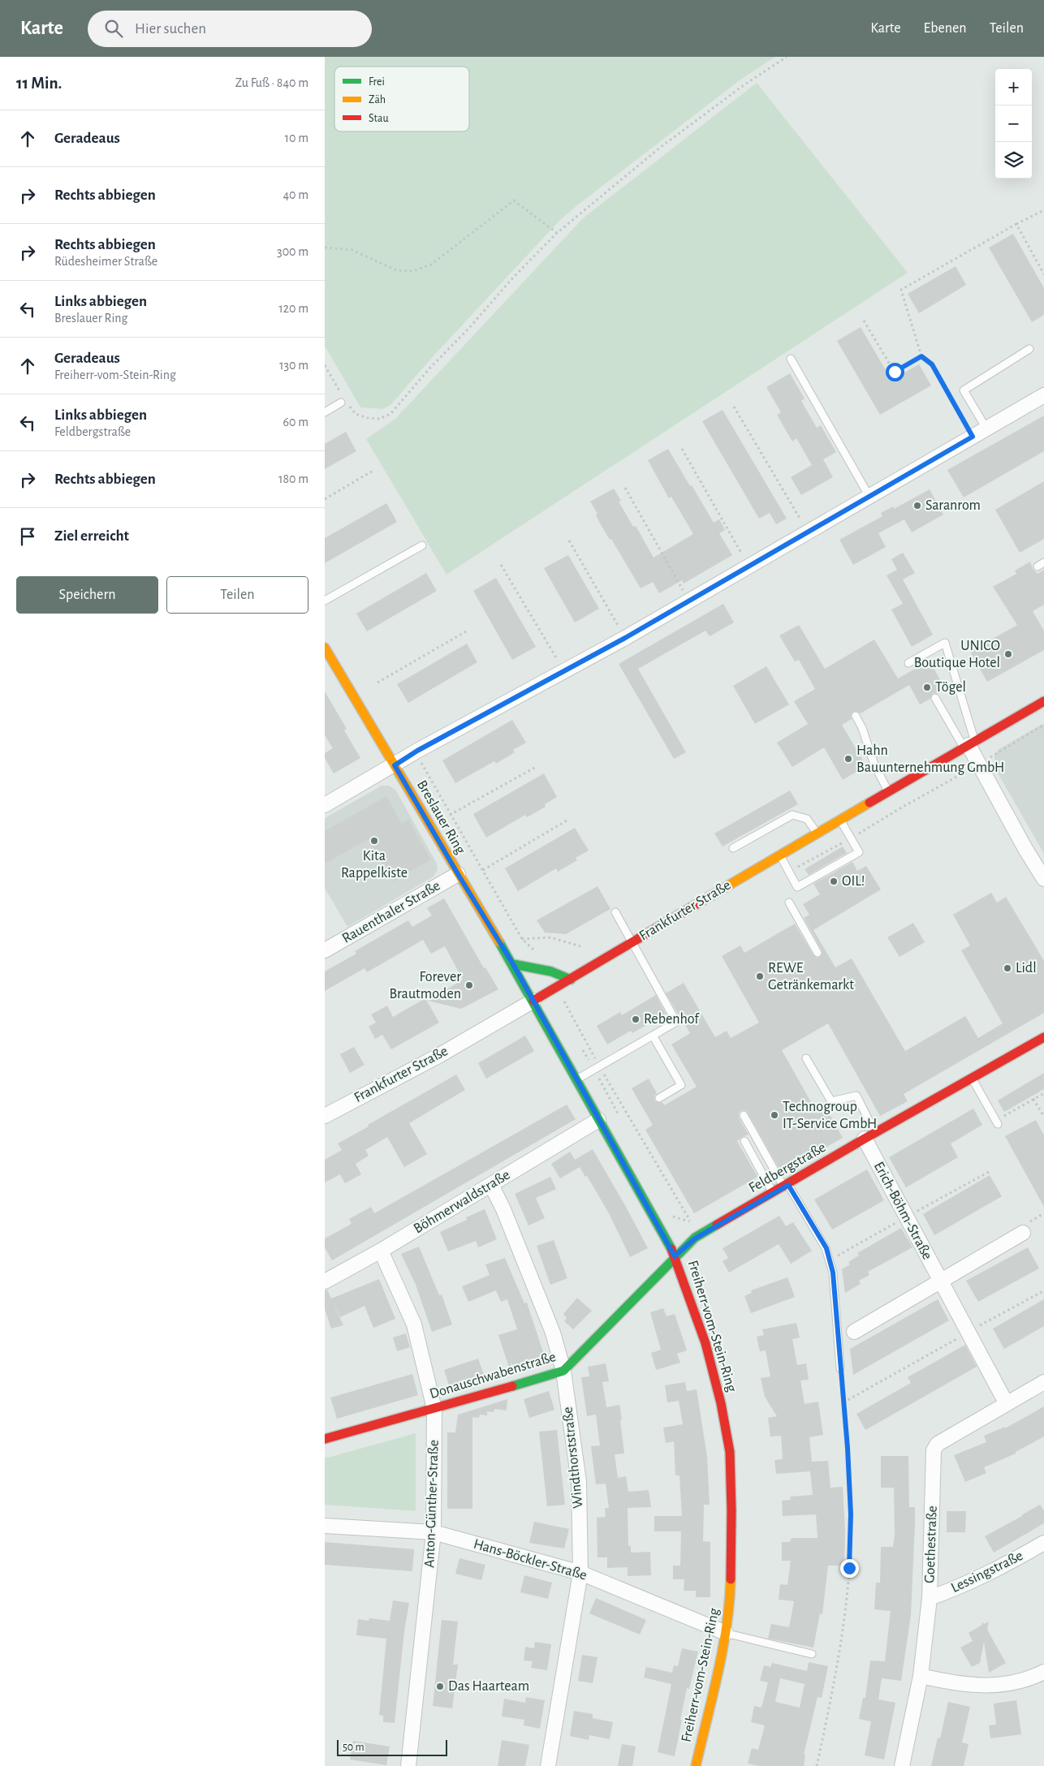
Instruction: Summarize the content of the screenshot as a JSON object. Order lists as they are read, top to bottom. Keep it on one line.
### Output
{"streets":{"street":["Breslauer Ring","Frankfurter Straße","Rauenthaler Straße","Feldbergstraße","Böhmerwaldstraße","Erich-Böhm-Straße","Freiherr-vom-Stein-Ring","Donauschwabenstraße","Windthorststraße","Anton-Günther-Straße","Goethestraße","Hans-Böckler-Straße","Lessingstraße"]},"crossings":[["Breslauer Ring","Frankfurter Straße"],["Breslauer Ring","Rauenthaler Straße"],["Breslauer Ring","Freiherr-vom-Stein-Ring"],["Frankfurter Straße","Freiherr-vom-Stein-Ring"],["Feldbergstraße","Erich-Böhm-Straße"],["Feldbergstraße","Freiherr-vom-Stein-Ring"],["Feldbergstraße","Donauschwabenstraße"],["Böhmerwaldstraße","Freiherr-vom-Stein-Ring"],["Böhmerwaldstraße","Windthorststraße"],["Böhmerwaldstraße","Anton-Günther-Straße"],["Erich-Böhm-Straße","Goethestraße"],["Freiherr-vom-Stein-Ring","Donauschwabenstraße"],["Freiherr-vom-Stein-Ring","Hans-Böckler-Straße"],["Donauschwabenstraße","Windthorststraße"],["Donauschwabenstraße","Anton-Günther-Straße"],["Windthorststraße","Hans-Böckler-Straße"],["Anton-Günther-Straße","Hans-Böckler-Straße"],["Goethestraße","Lessingstraße"]],"places":["Saranrom","UNICO Boutique Hotel","Tögel","Hahn Bauunternehmung GmbH","Kita Rappelkiste","OIL!","Lidl","REWE Getränkemarkt","Forever Brautmoden","Rebenhof","Technogroup IT-Service GmbH","Das Haarteam"],"legend":["Frei","Zäh","Stau"],"scale_bar":"50 m","page":{"header":"Karte","search":"Hier suchen","nav":["Karte","Ebenen","Teilen"],"heading":["11 Min.","Zu Fuß · 840 m"],"map_buttons":["+","−"],"list":[["Geradeaus","10 m"],["Rechts abbiegen","40 m"],["Rechts abbiegen","Rüdesheimer Straße","300 m"],["Links abbiegen","Breslauer Ring","120 m"],["Geradeaus","Freiherr-vom-Stein-Ring","130 m"],["Links abbiegen","Feldbergstraße","60 m"],["Rechts abbiegen","180 m"],"Ziel erreicht"],"buttons":["Speichern","Teilen"],"scale":"50 m"}}
